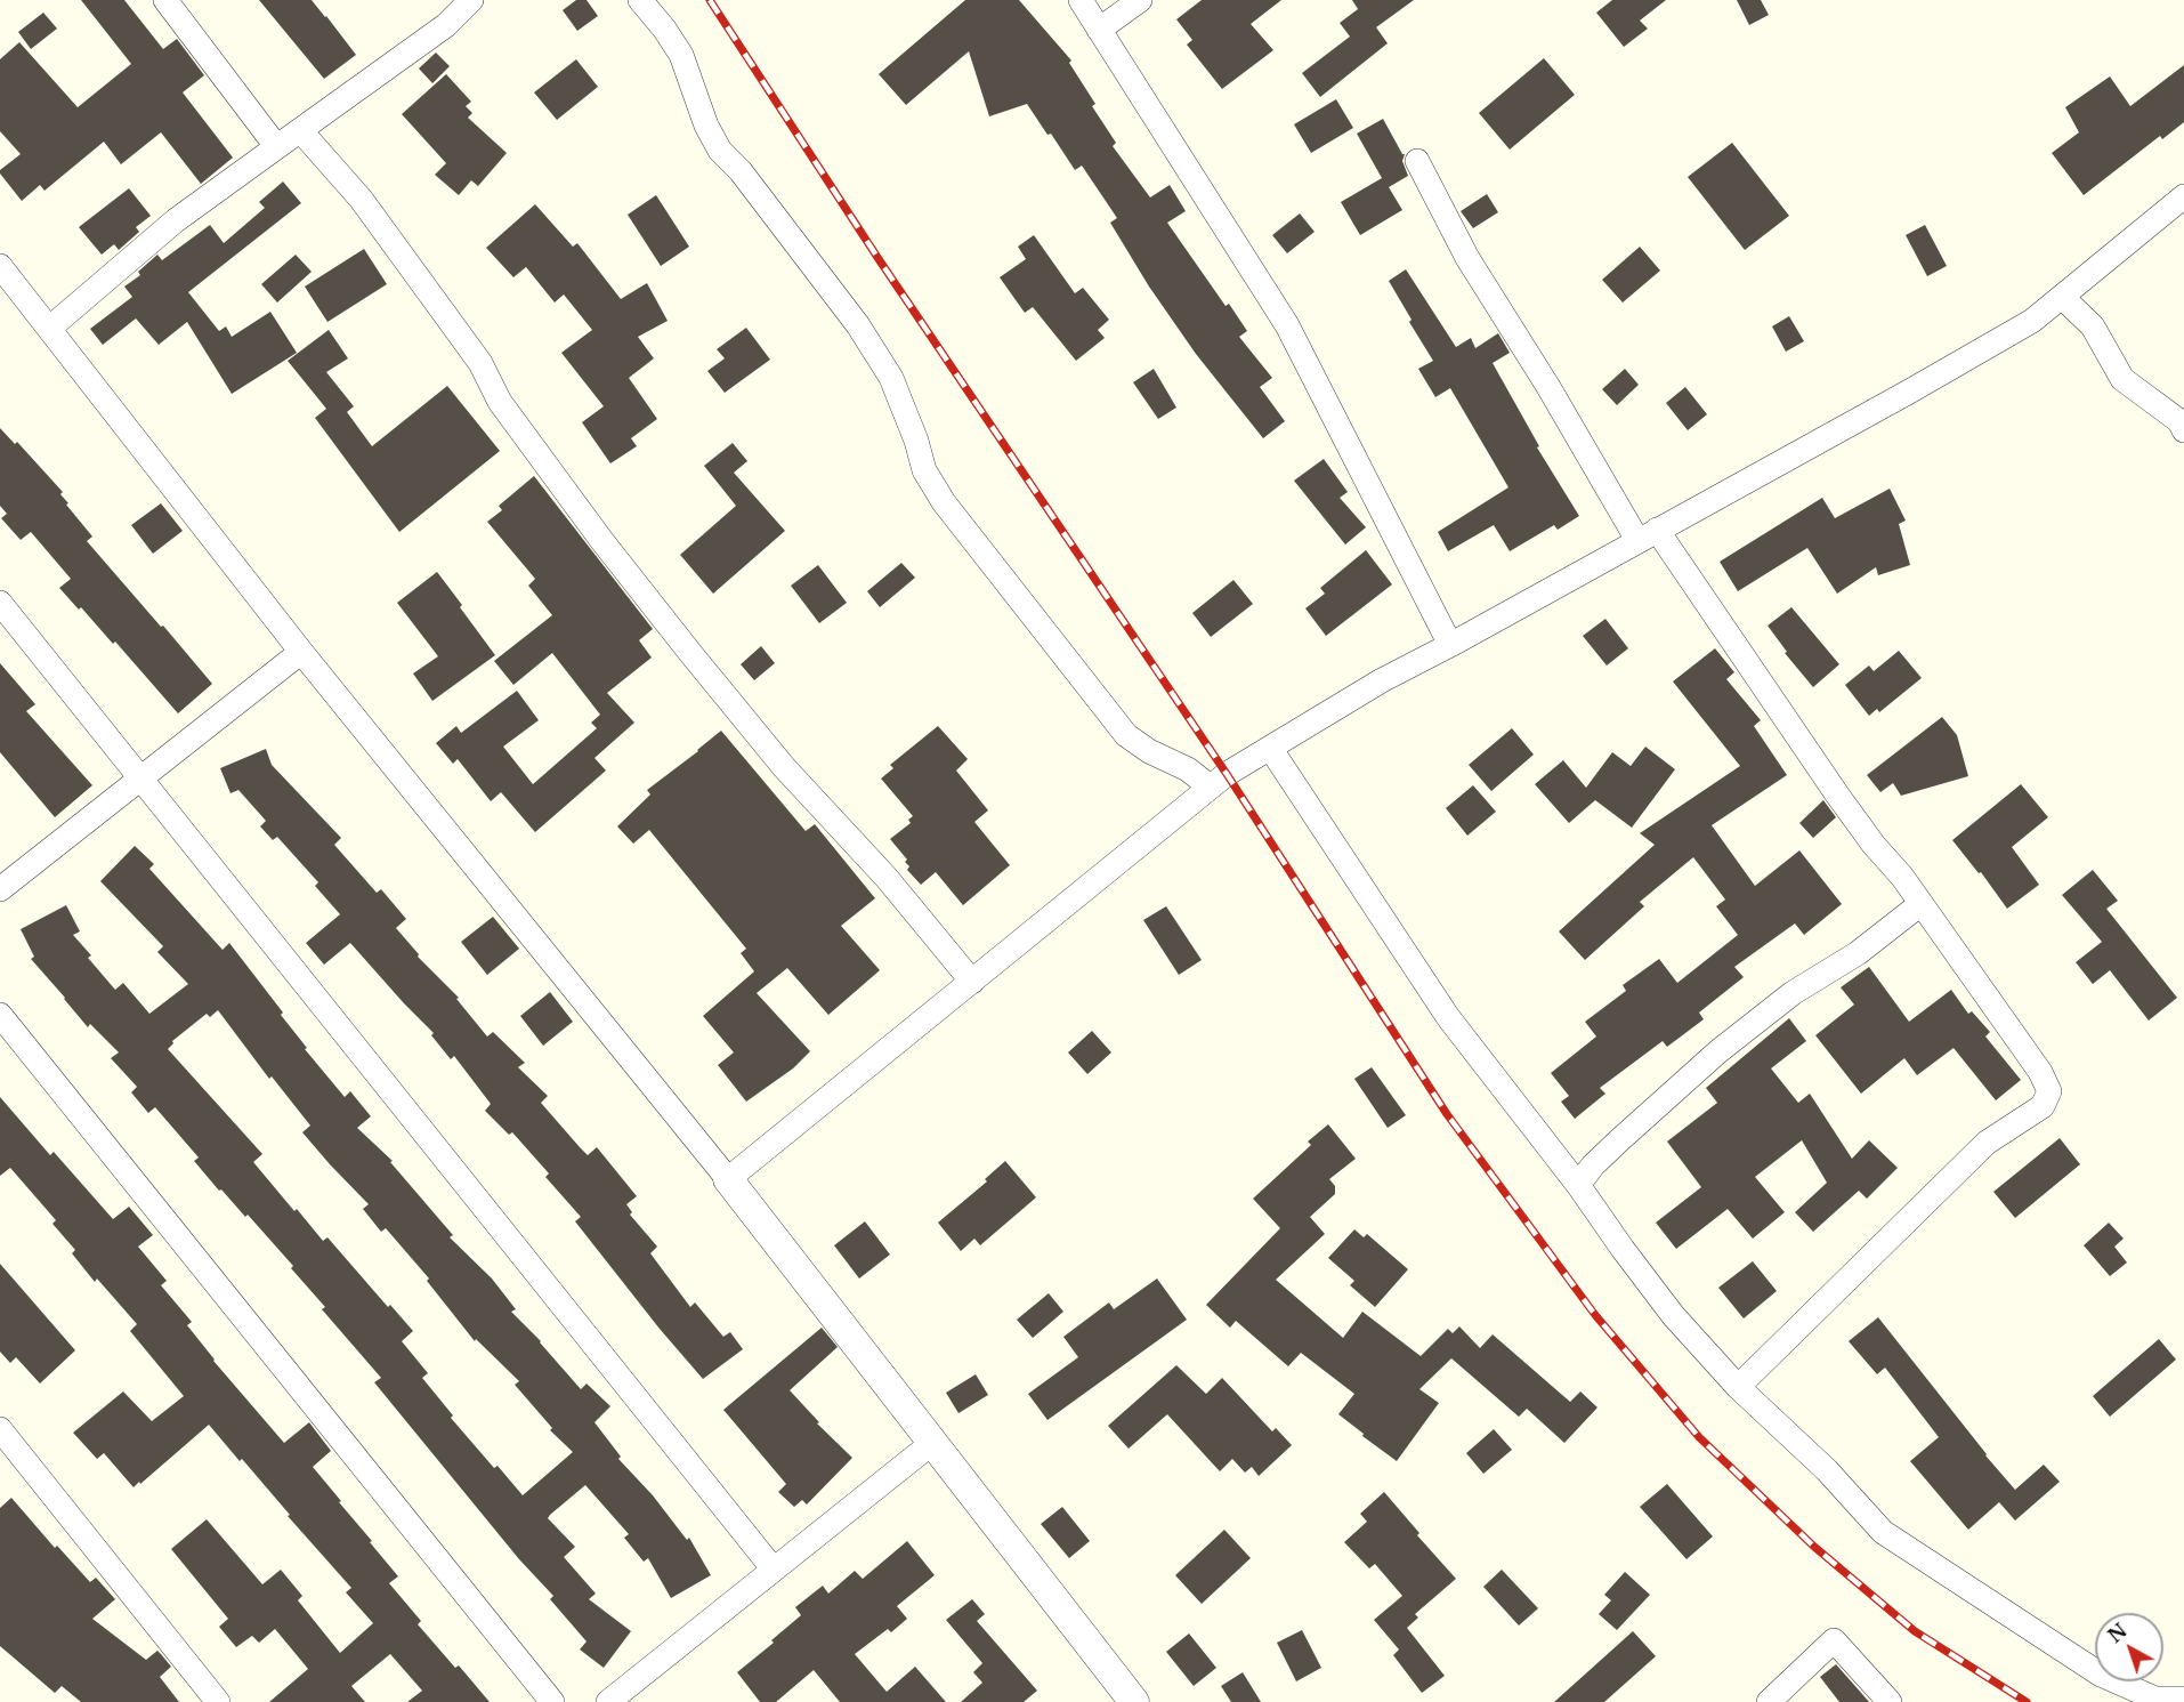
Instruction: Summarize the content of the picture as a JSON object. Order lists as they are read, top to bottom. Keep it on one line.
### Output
{"north":"top left"}
